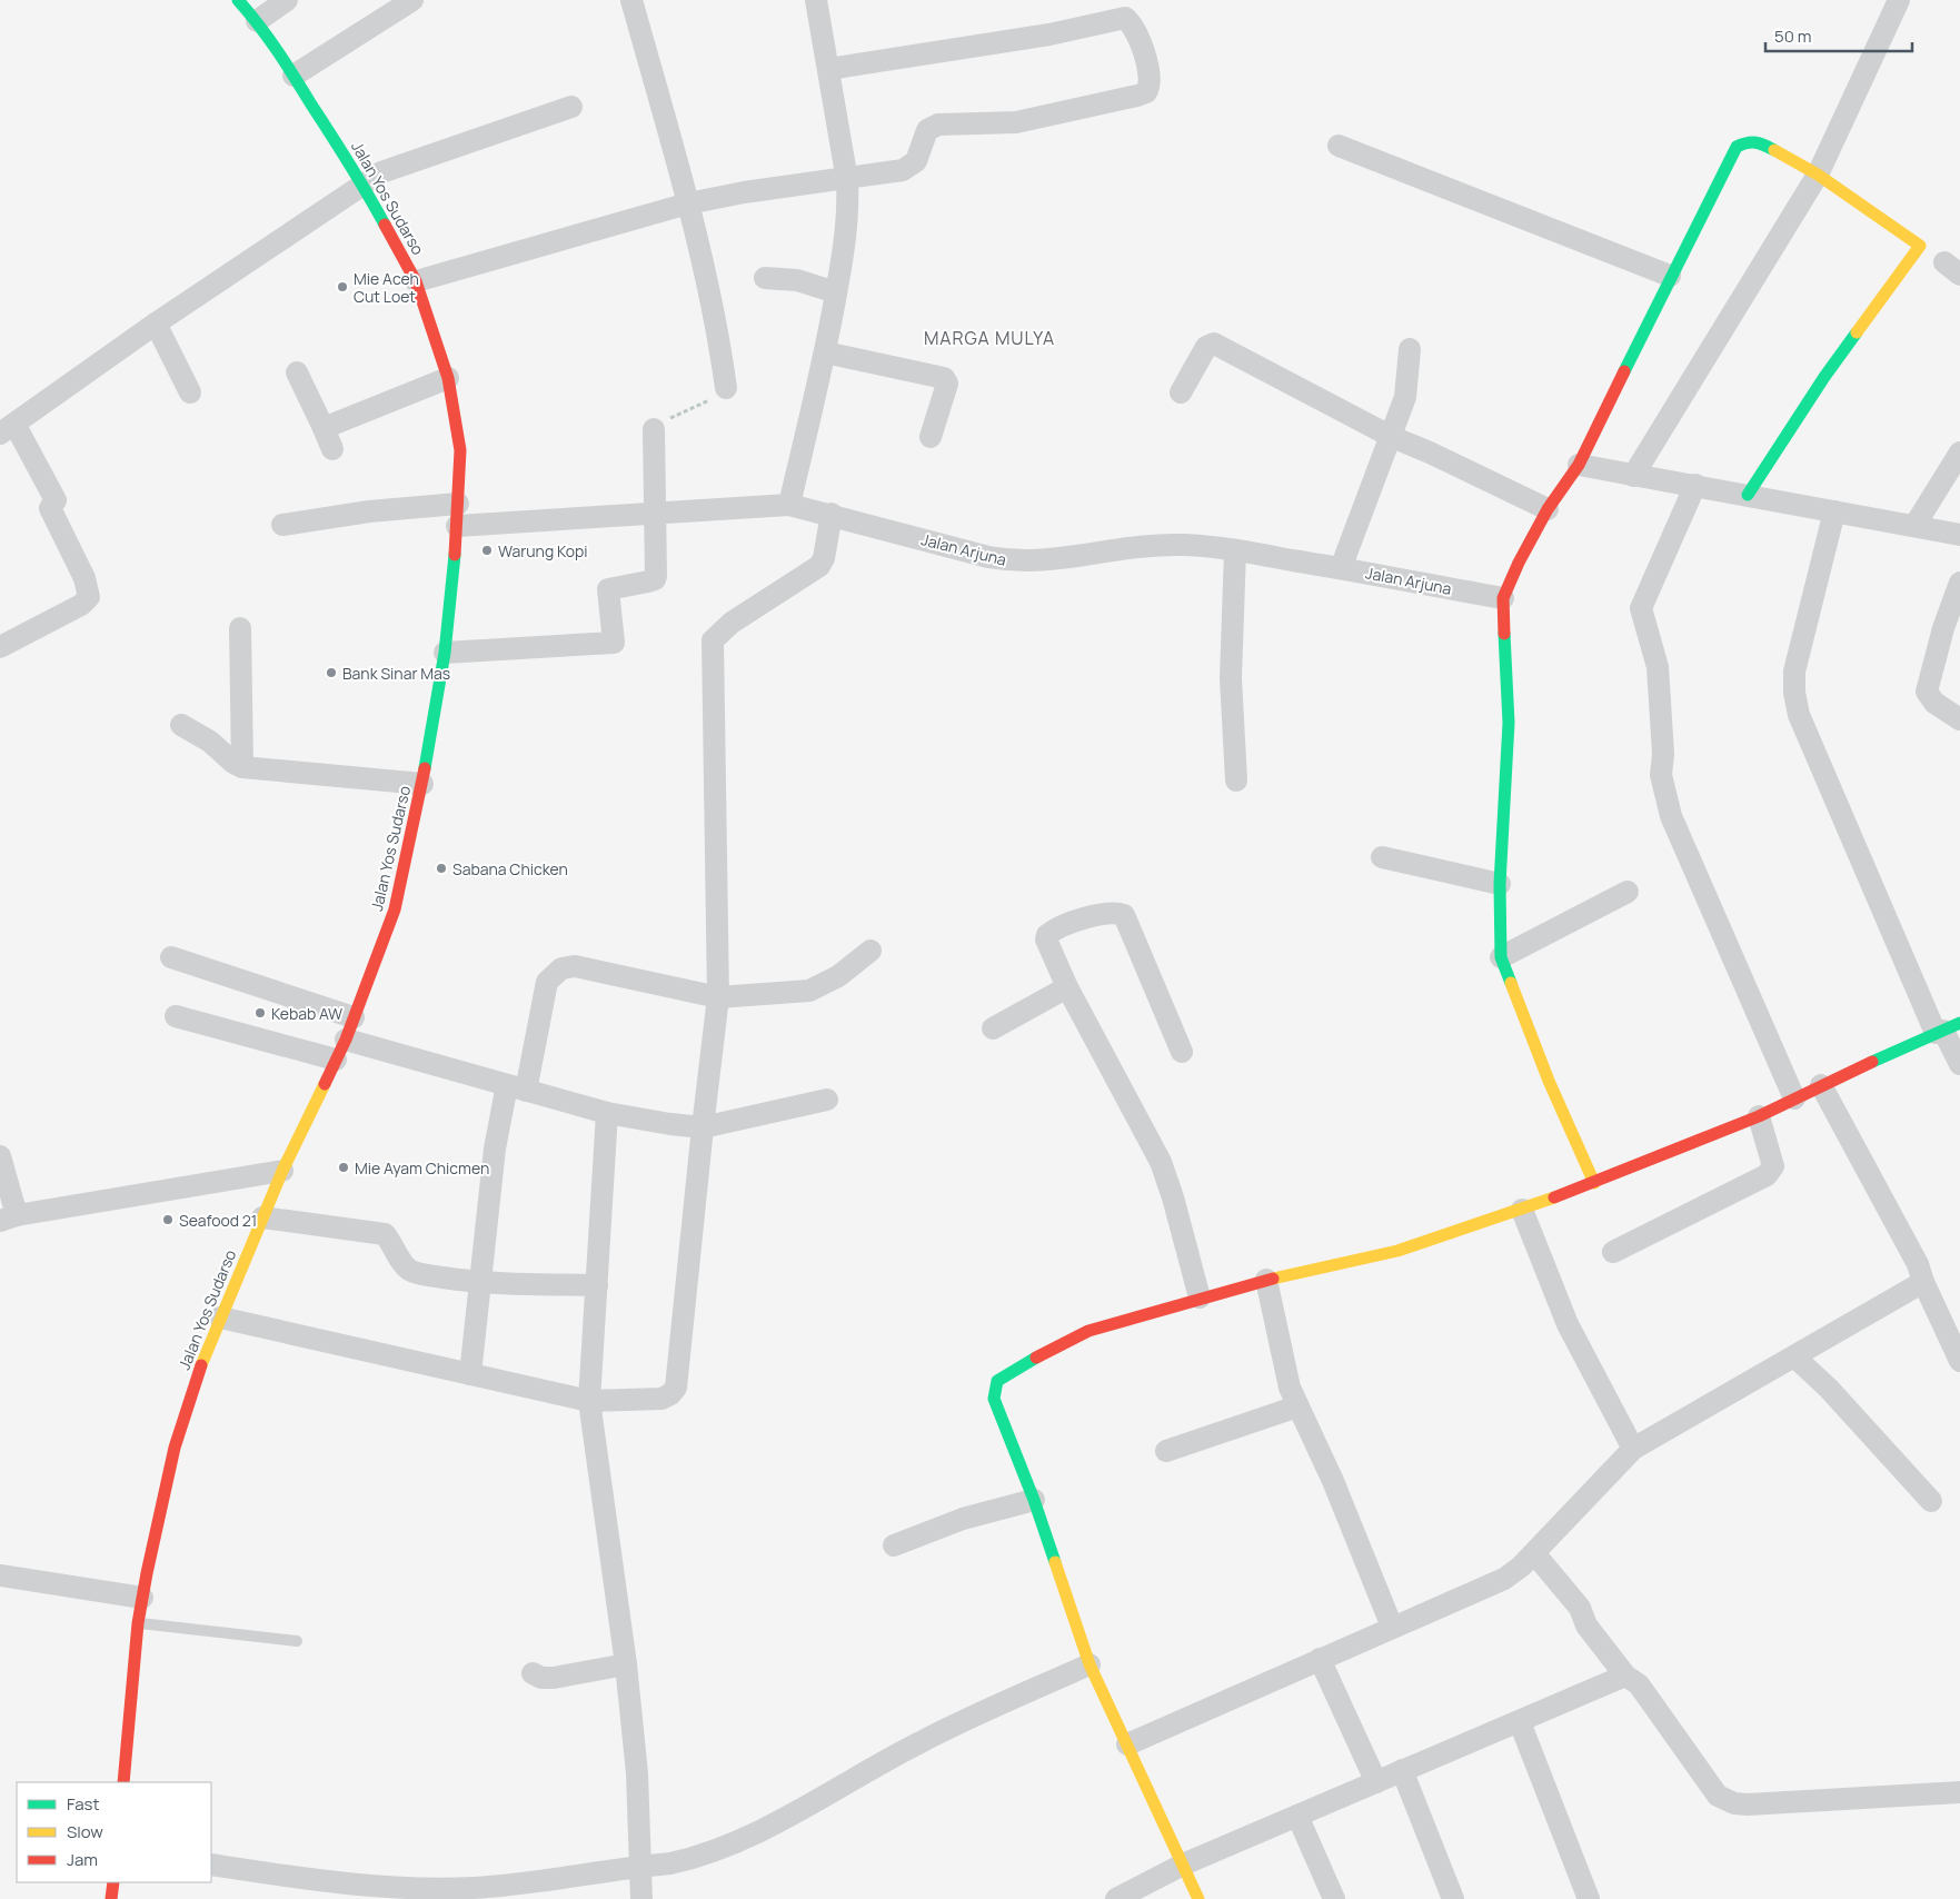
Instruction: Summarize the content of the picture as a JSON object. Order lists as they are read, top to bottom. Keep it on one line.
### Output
{"streets":{"main road":["Jalan Yos Sudarso"],"street":["Jalan Arjuna"]},"crossings":[["Jalan Yos Sudarso","Jalan Arjuna"]],"districts":["MARGA MULYA"],"places":["Mie Aceh Cut Loet","Warung Kopi","Bank Sinar Mas","Sabana Chicken","Kebab AW","Mie Ayam Chicmen","Seafood 21"],"legend":["Fast","Slow","Jam"],"scale_bar":"50 m"}
